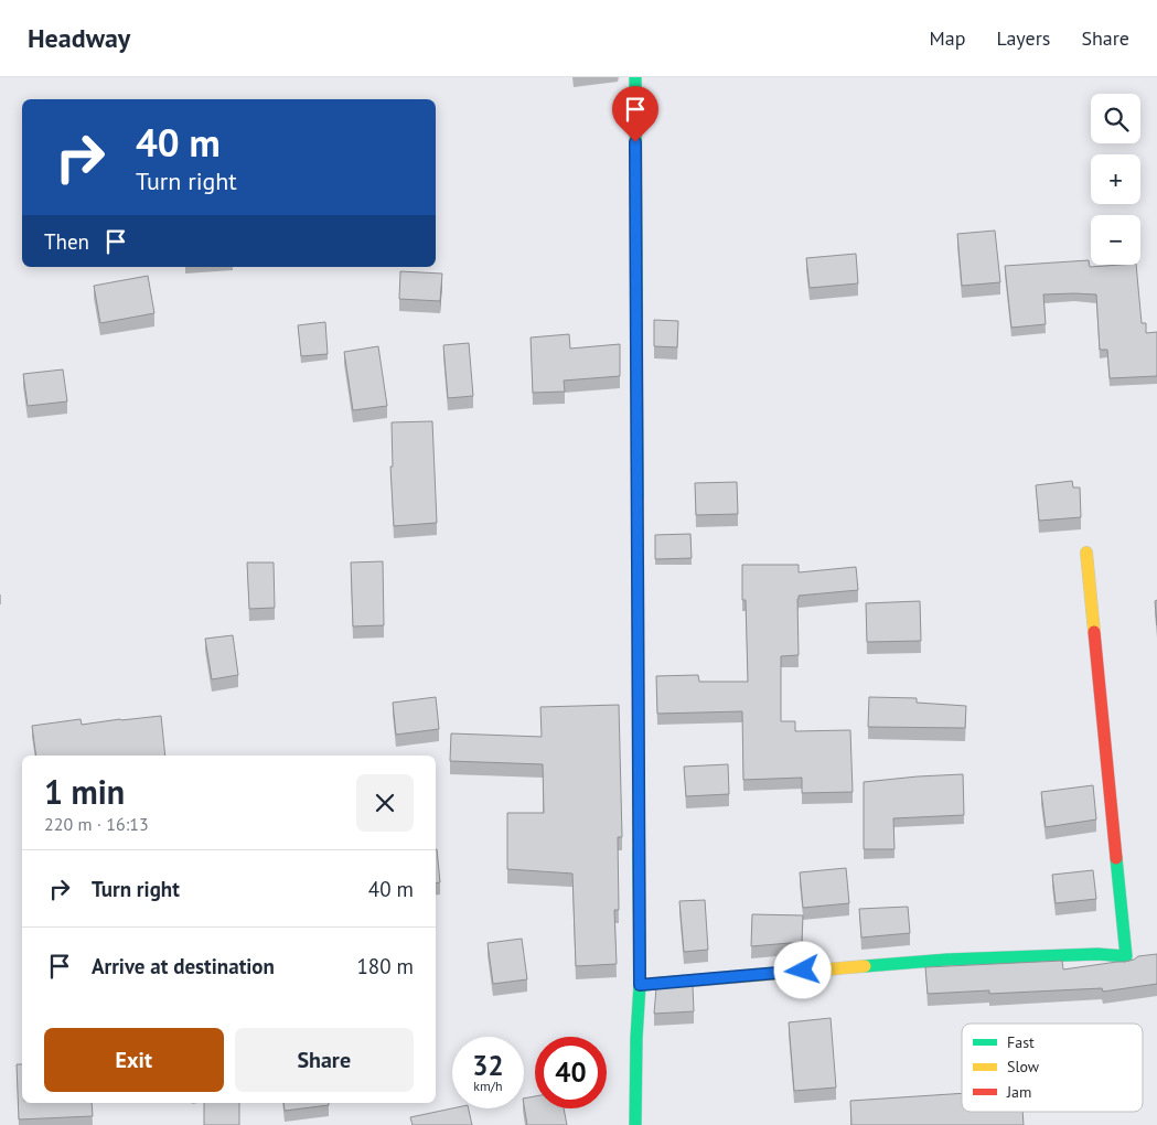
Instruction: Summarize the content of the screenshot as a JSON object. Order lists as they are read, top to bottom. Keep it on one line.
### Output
{"legend":["Fast","Slow","Jam"],"page":{"header":"Headway","nav":["Map","Layers","Share"],"map_buttons":["+","−"],"turn":["40 m","Turn right"],"then":"Then","heading":["1 min","220 m · 16:13"],"list":[{"name":"Turn right","value":"40 m"},{"name":"Arrive at destination","value":"180 m"}],"buttons":["Exit","Share"],"speed":"32 km/h","limit":"40"}}
